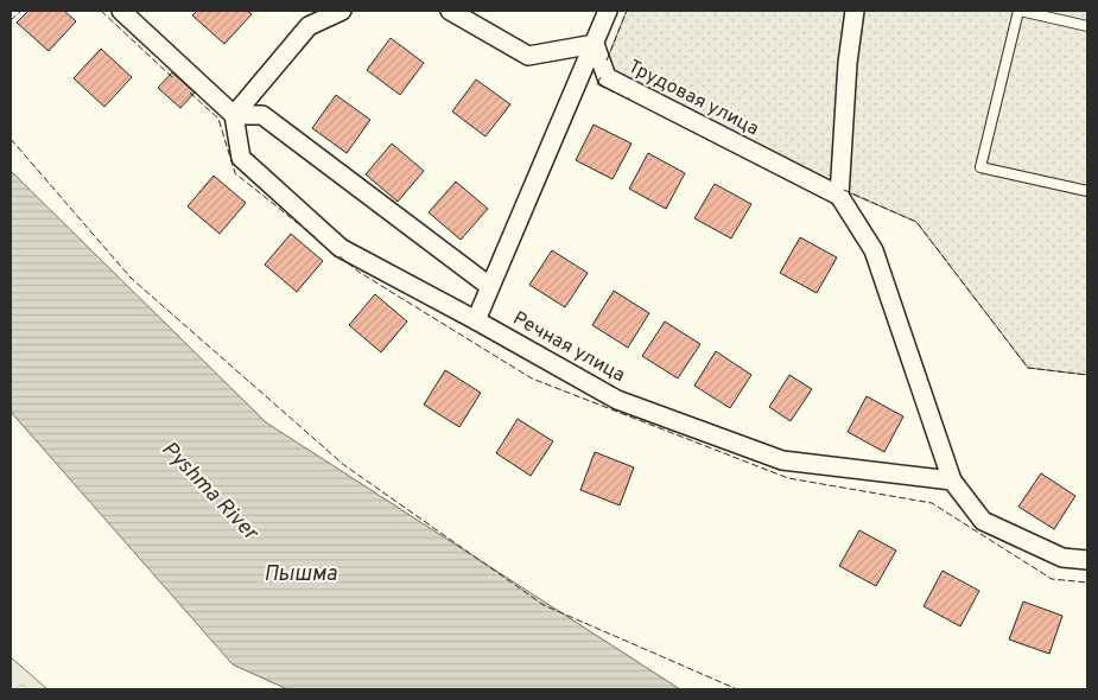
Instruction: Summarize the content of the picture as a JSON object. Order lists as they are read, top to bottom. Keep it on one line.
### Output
{"streets":{"street":["Трудовая улица","Речная улица"]},"water":["Pyshma River","Пышма"]}
